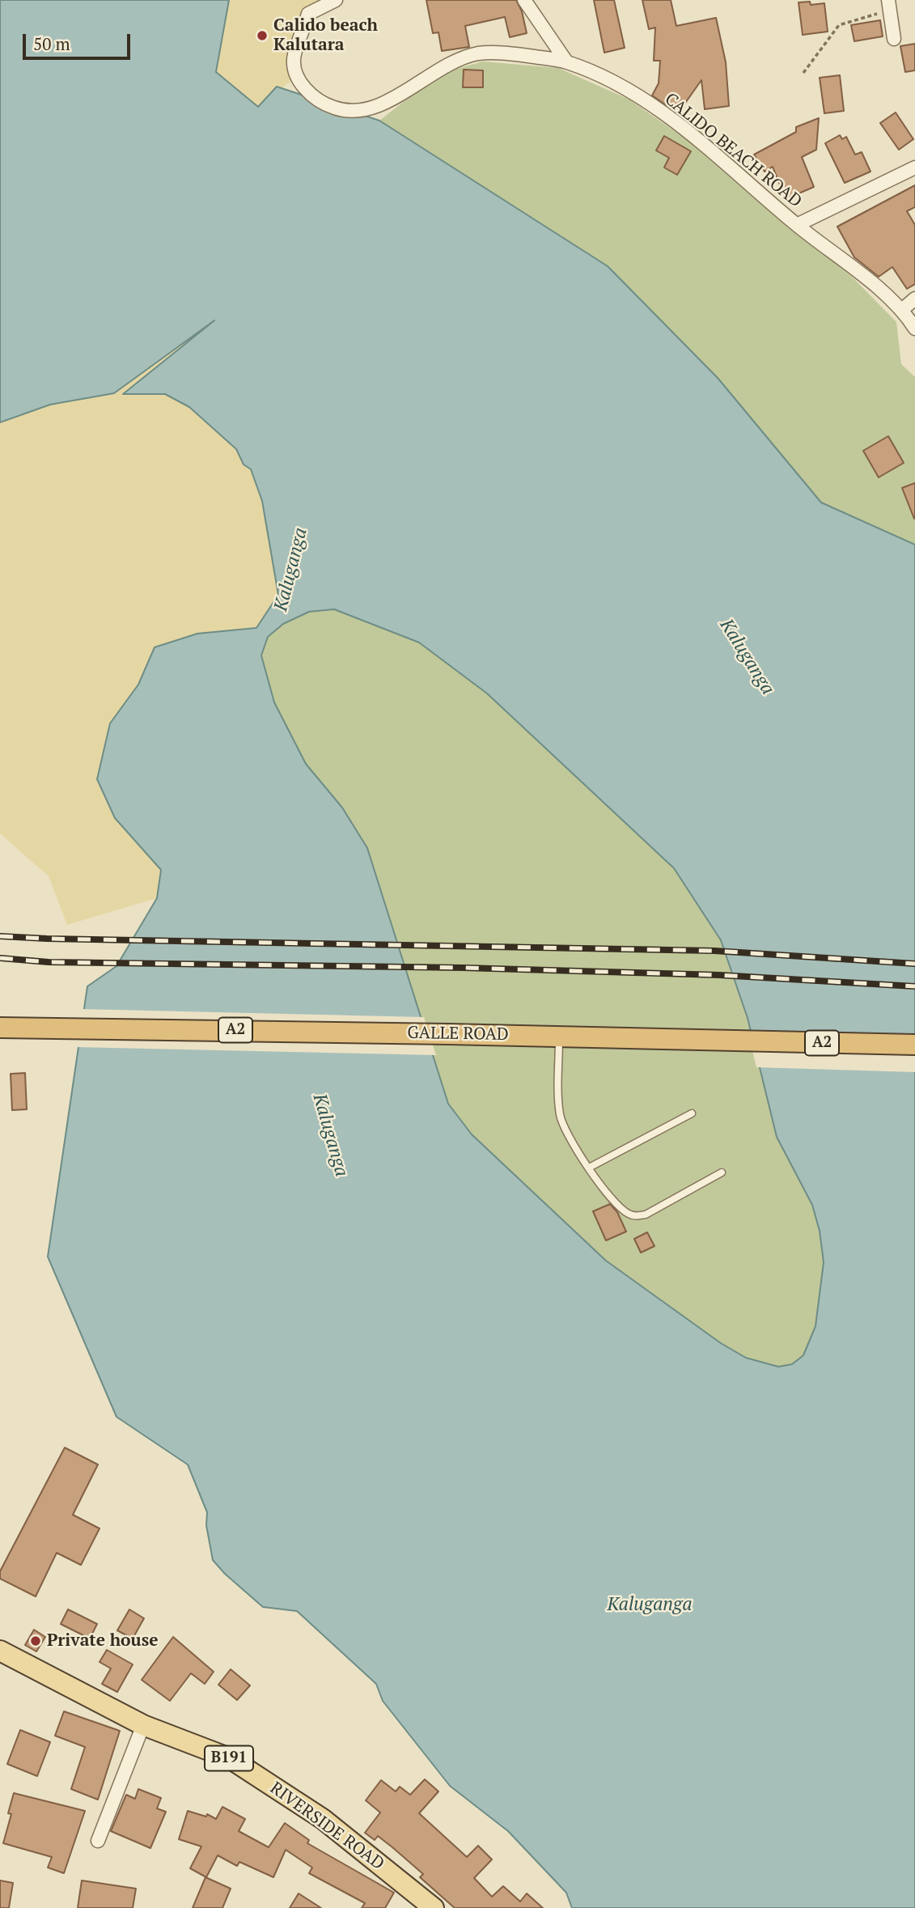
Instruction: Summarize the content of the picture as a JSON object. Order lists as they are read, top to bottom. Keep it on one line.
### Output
{"streets":{"highway":["A2","GALLE ROAD"],"main road":["B191","RIVERSIDE ROAD"],"street":["CALIDO BEACH ROAD"]},"water":["Kaluganga"],"places":["Calido beach Kalutara","Private house"],"scale_bar":"50 m"}
